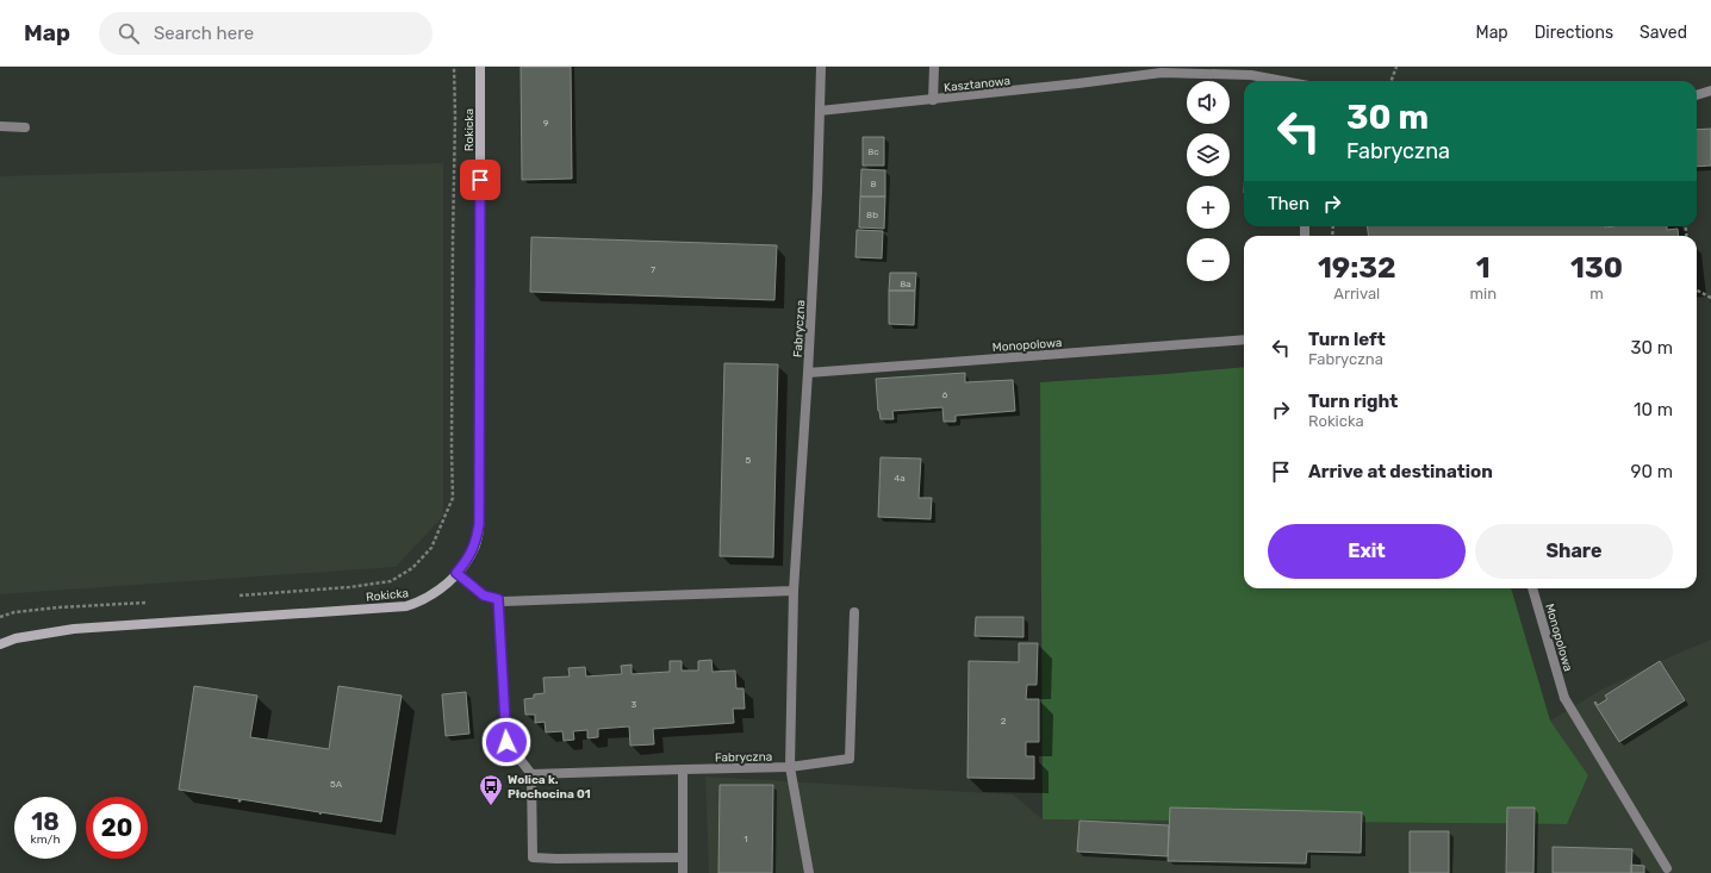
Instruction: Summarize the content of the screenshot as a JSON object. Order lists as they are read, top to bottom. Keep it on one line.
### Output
{"streets":{"main road":["Rokicka"],"street":["Kasztanowa","Fabryczna","Monopolowa"]},"crossings":[["Kasztanowa","Fabryczna"],["Fabryczna","Monopolowa"]],"places":{"bus stop":["Wolica k. Płochocina 01"]},"house_numbers":["9","8c","8","8b","7","8a","6","5","4a","3","2","5A","1"],"page":{"header":"Map","search":"Search here","nav":["Map","Directions","Saved"],"map_buttons":["+","−"],"turn":["30 m","Fabryczna"],"then":"Then","eta":["19:32","Arrival","1","min","130","m"],"list":[{"name":"Turn left","note":"Fabryczna","value":"30 m"},{"name":"Turn right","note":"Rokicka","value":"10 m"},{"name":"Arrive at destination","value":"90 m"}],"buttons":["Exit","Share"],"speed":"18 km/h","limit":"20"}}
